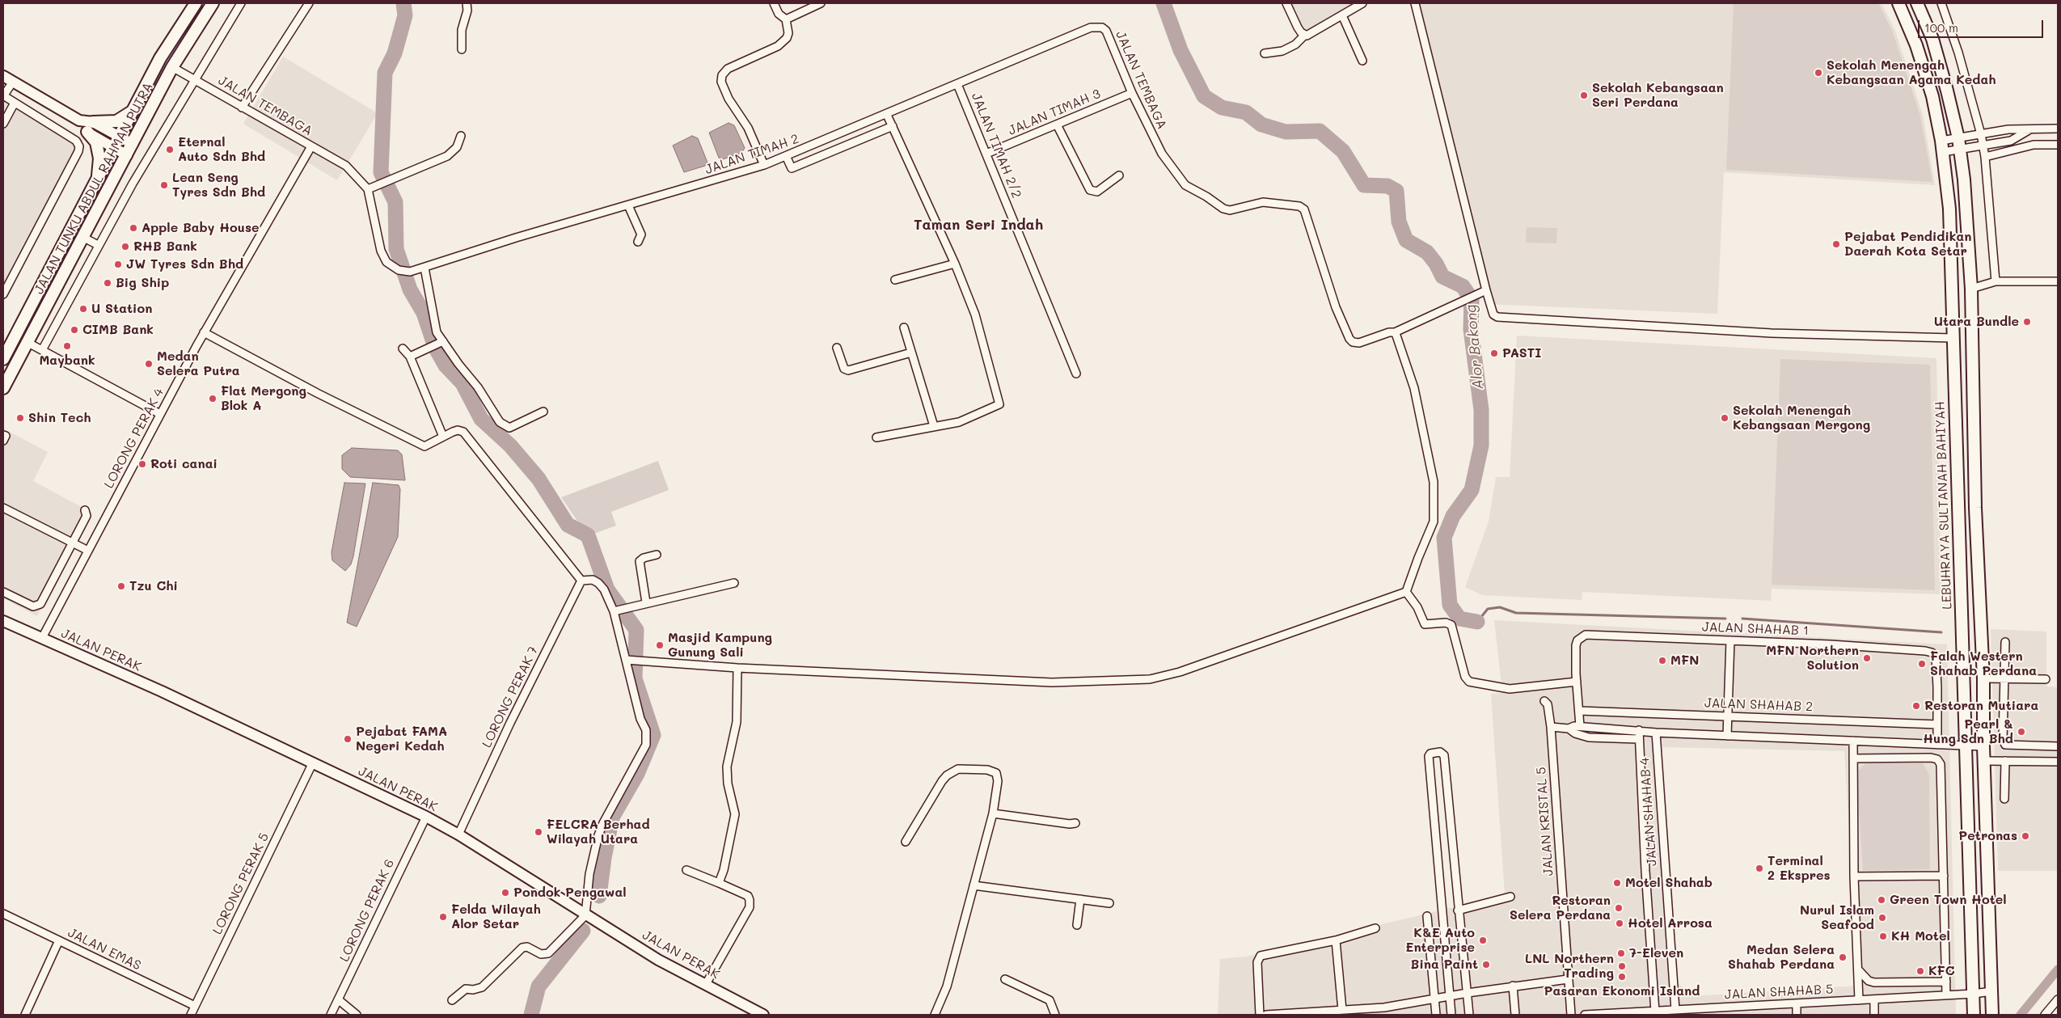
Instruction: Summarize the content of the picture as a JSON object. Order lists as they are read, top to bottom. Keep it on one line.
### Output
{"streets":{"main road":["JALAN TUNKU ABDUL RAHMAN PUTRA","LEBUHRAYA SULTANAH BAHIYAH"],"street":["JALAN TEMBAGA","JALAN TIMAH 3","JALAN TIMAH 2/2","JALAN TIMAH 2","LORONG PERAK 4","JALAN SHAHAB 1","JALAN PERAK","LORONG PERAK 7","JALAN SHAHAB 2","JALAN SHAHAB 4","JALAN KRISTAL 5","LORONG PERAK 5","LORONG PERAK 6","JALAN EMAS","JALAN SHAHAB 5"]},"crossings":[["JALAN TEMBAGA","JALAN TIMAH 3"],["JALAN TEMBAGA","JALAN TIMAH 2"],["JALAN TEMBAGA","JALAN TUNKU ABDUL RAHMAN PUTRA"],["JALAN TEMBAGA","LORONG PERAK 4"],["JALAN TIMAH 3","JALAN TIMAH 2/2"],["JALAN TIMAH 2/2","JALAN TIMAH 2"],["LORONG PERAK 4","JALAN PERAK"],["LEBUHRAYA SULTANAH BAHIYAH","JALAN SHAHAB 5"],["JALAN SHAHAB 1","JALAN SHAHAB 2"],["JALAN PERAK","LORONG PERAK 7"],["JALAN PERAK","LORONG PERAK 5"],["JALAN PERAK","LORONG PERAK 6"],["JALAN SHAHAB 4","JALAN SHAHAB 5"],["LORONG PERAK 5","JALAN EMAS"]],"districts":["Taman Seri Indah"],"water":["Alor Bakong"],"places":["Sekolah Menengah Kebangsaan Agama Kedah","Sekolah Kebangsaan Seri Perdana","Eternal Auto Sdn Bhd","Lean Seng Tyres Sdn Bhd","Apple Baby House","Pejabat Pendidikan Daerah Kota Setar","RHB Bank","JW Tyres Sdn Bhd","Big Ship","U Station","Utara Bundle","CIMB Bank","Maybank","PASTI","Medan Selera Putra","Flat Mergong Blok A","Shin Tech","Sekolah Menengah Kebangsaan Mergong","Roti canai","Tzu Chi","Masjid Kampung Gunung Sali","MFN Northern Solution","MFN","Falah Western Shahab Perdana","Restoran Mutiara","Pearl & Hung Sdn Bhd","Pejabat FAMA Negeri Kedah","FELCRA Berhad Wilayah Utara","Petronas","Terminal 2 Ekspres","Motel Shahab","Pondok Pengawal","Green Town Hotel","Restoran Selera Perdana","Felda Wilayah Alor Setar","Nurul Islam Seafood","Hotel Arrosa","KH Motel","K&E Auto Enterprise","7-Eleven","Medan Selera Shahab Perdana","Bina Paint","LNL Northern Trading","KFC","Pasaran Ekonomi Island"],"scale_bar":"100 m"}
